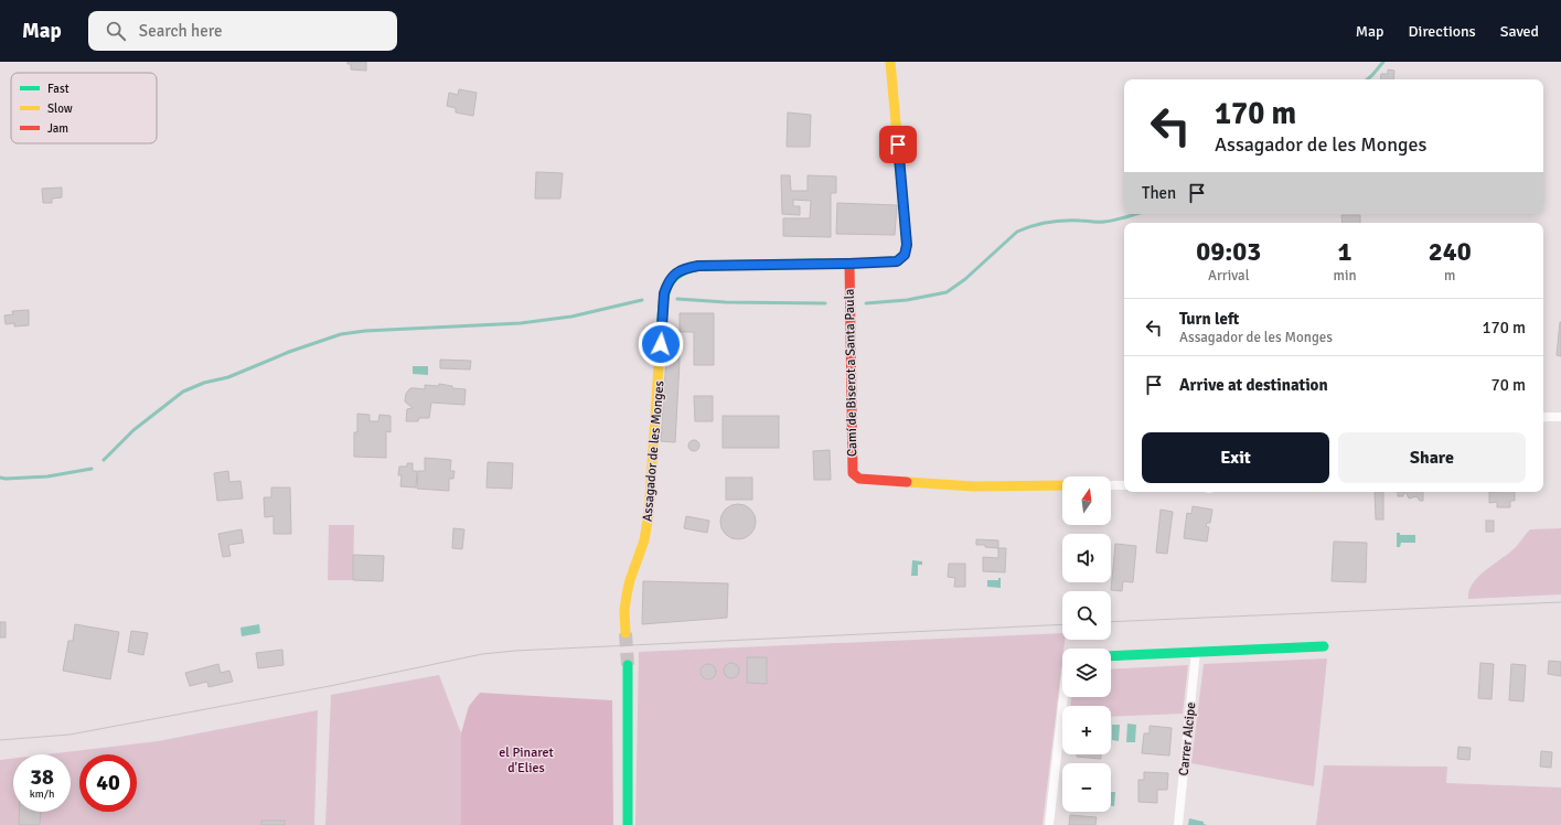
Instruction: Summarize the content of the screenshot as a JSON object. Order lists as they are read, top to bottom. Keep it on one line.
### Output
{"streets":{"street":["Camí de Biserot a Santa Paula","Assagador de les Monges","Carrer Alcipe"]},"crossings":[["Camí de Biserot a Santa Paula","Assagador de les Monges"]],"parks":["el Pinaret d'Elies"],"legend":["Fast","Slow","Jam"],"north":"top","page":{"header":"Map","search":"Search here","nav":["Map","Directions","Saved"],"turn":["170 m","Assagador de les Monges"],"then":"Then","eta":["09:03","Arrival","1","min","240","m"],"list":[{"name":"Turn left","note":"Assagador de les Monges","value":"170 m"},{"name":"Arrive at destination","value":"70 m"}],"buttons":["Exit","Share"],"map_buttons":["+","−"],"speed":"38 km/h","limit":"40"}}
